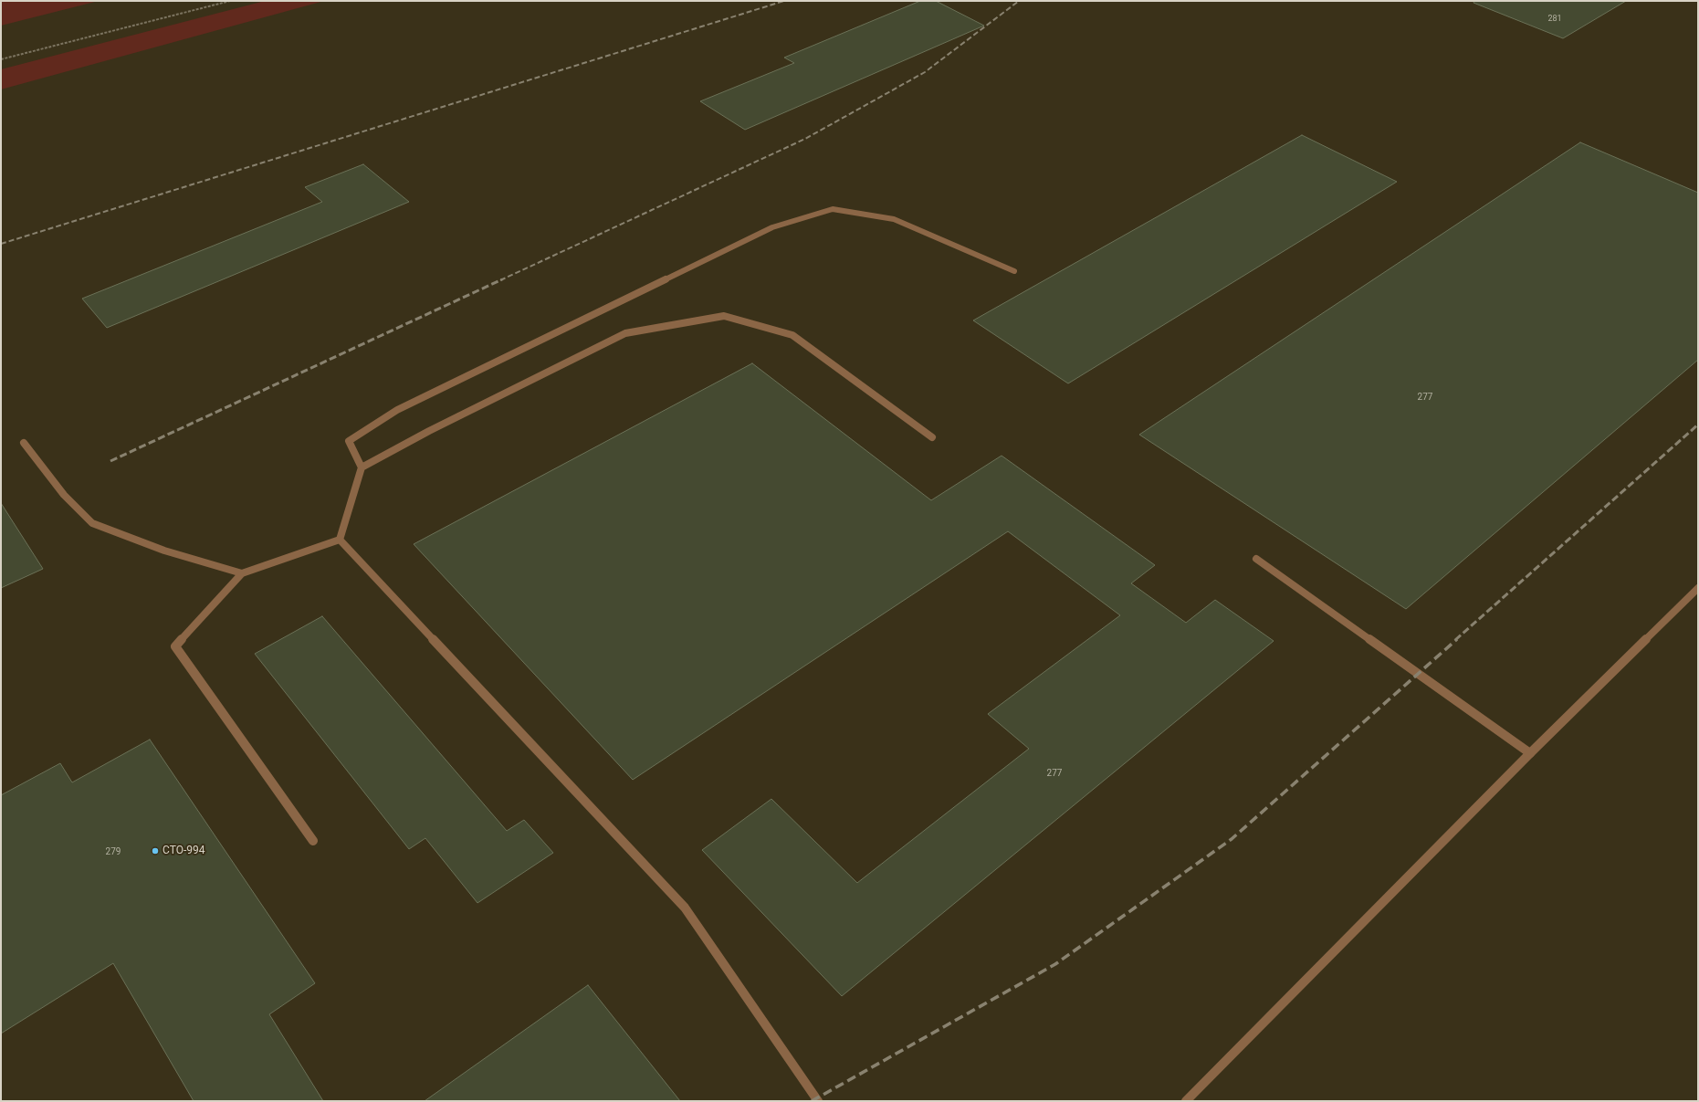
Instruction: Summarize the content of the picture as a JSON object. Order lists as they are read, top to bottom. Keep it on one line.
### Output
{"places":["СТО-994"],"house_numbers":["281","277","277","279"]}
